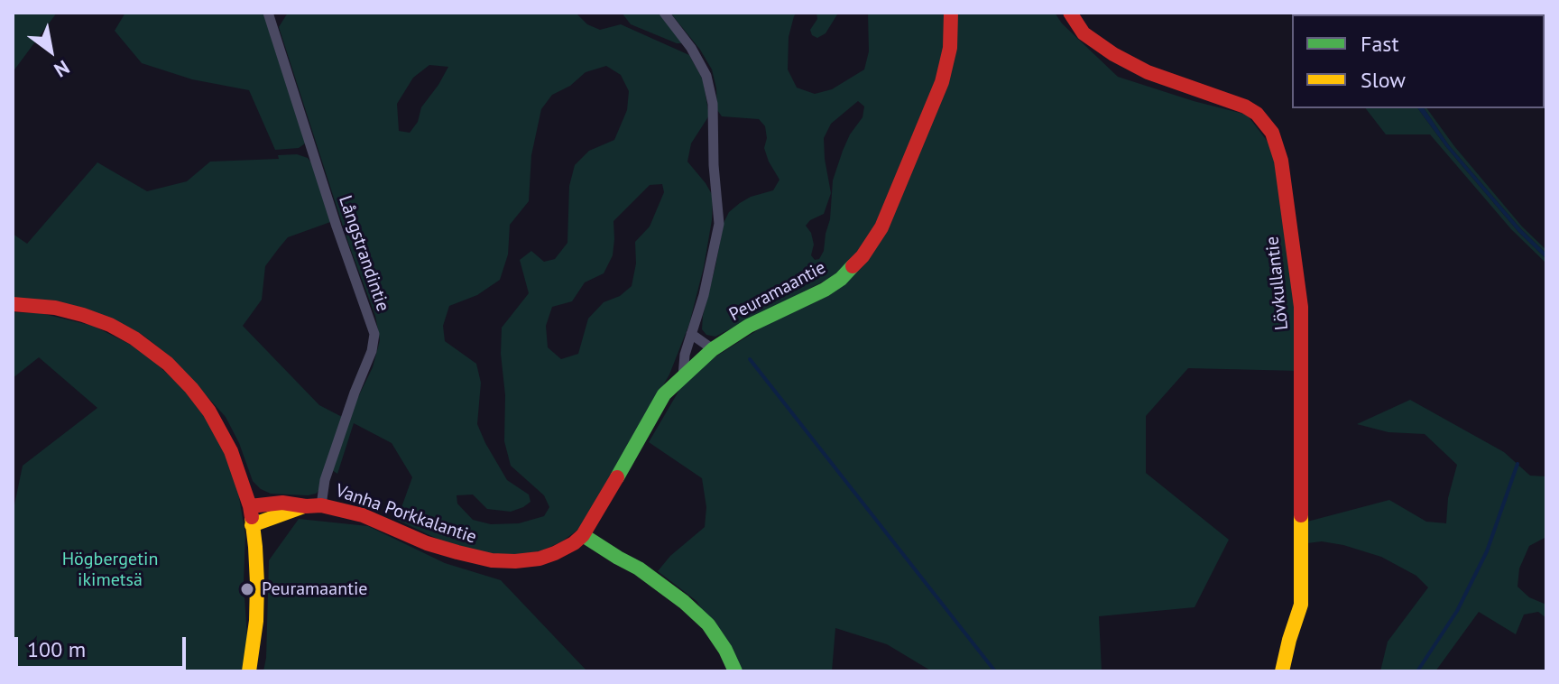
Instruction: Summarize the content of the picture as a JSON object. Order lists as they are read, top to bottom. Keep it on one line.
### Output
{"streets":{"street":["Långstrandintie","Lövkullantie","Peuramaantie","Vanha Porkkalantie"]},"crossings":[["Långstrandintie","Vanha Porkkalantie"],["Peuramaantie","Vanha Porkkalantie"]],"parks":["Högbergetin ikimetsä"],"places":["Peuramaantie"],"legend":["Fast","Slow"],"scale_bar":"100 m","north":"bottom right"}
